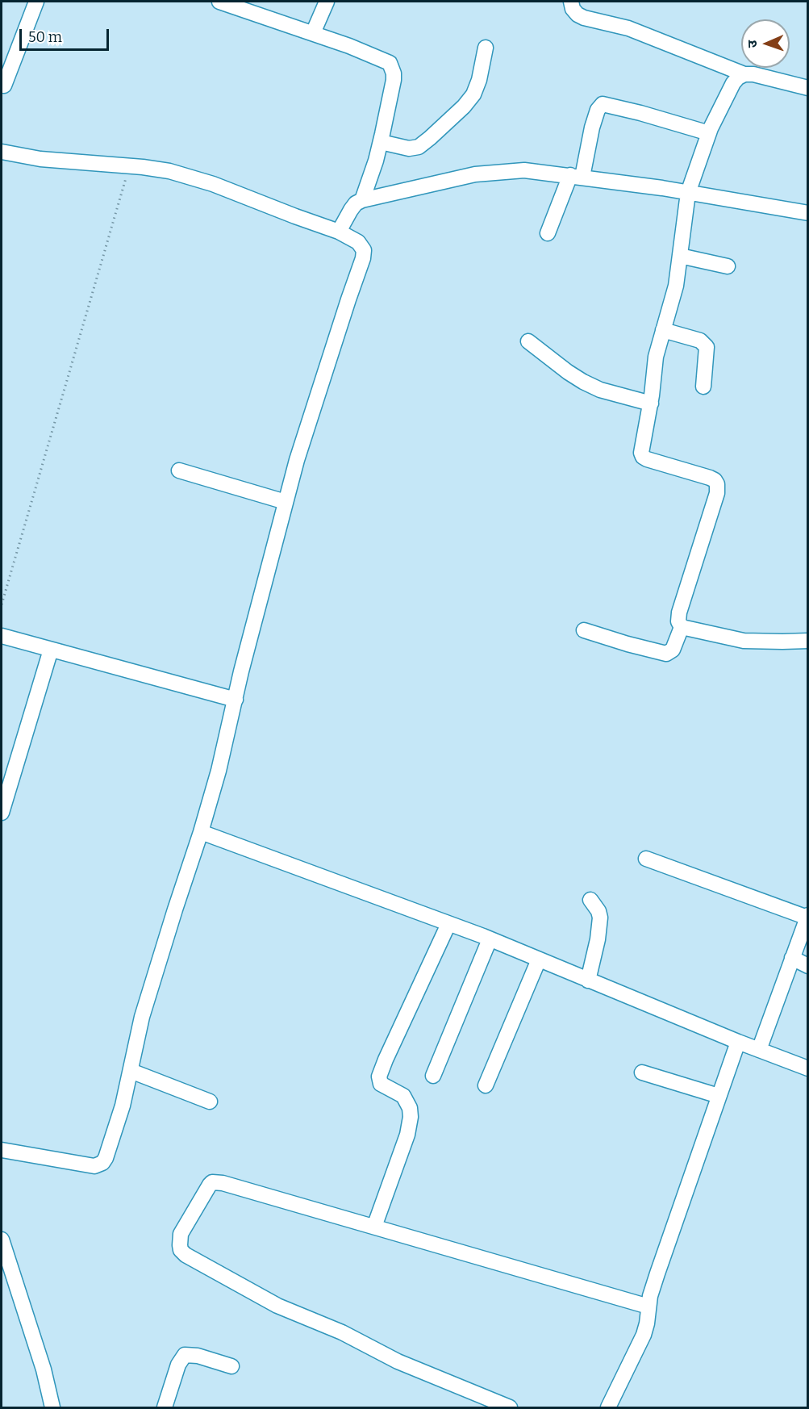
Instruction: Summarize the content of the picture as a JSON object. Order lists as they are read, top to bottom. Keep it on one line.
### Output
{"scale_bar":"50 m","north":"left"}
